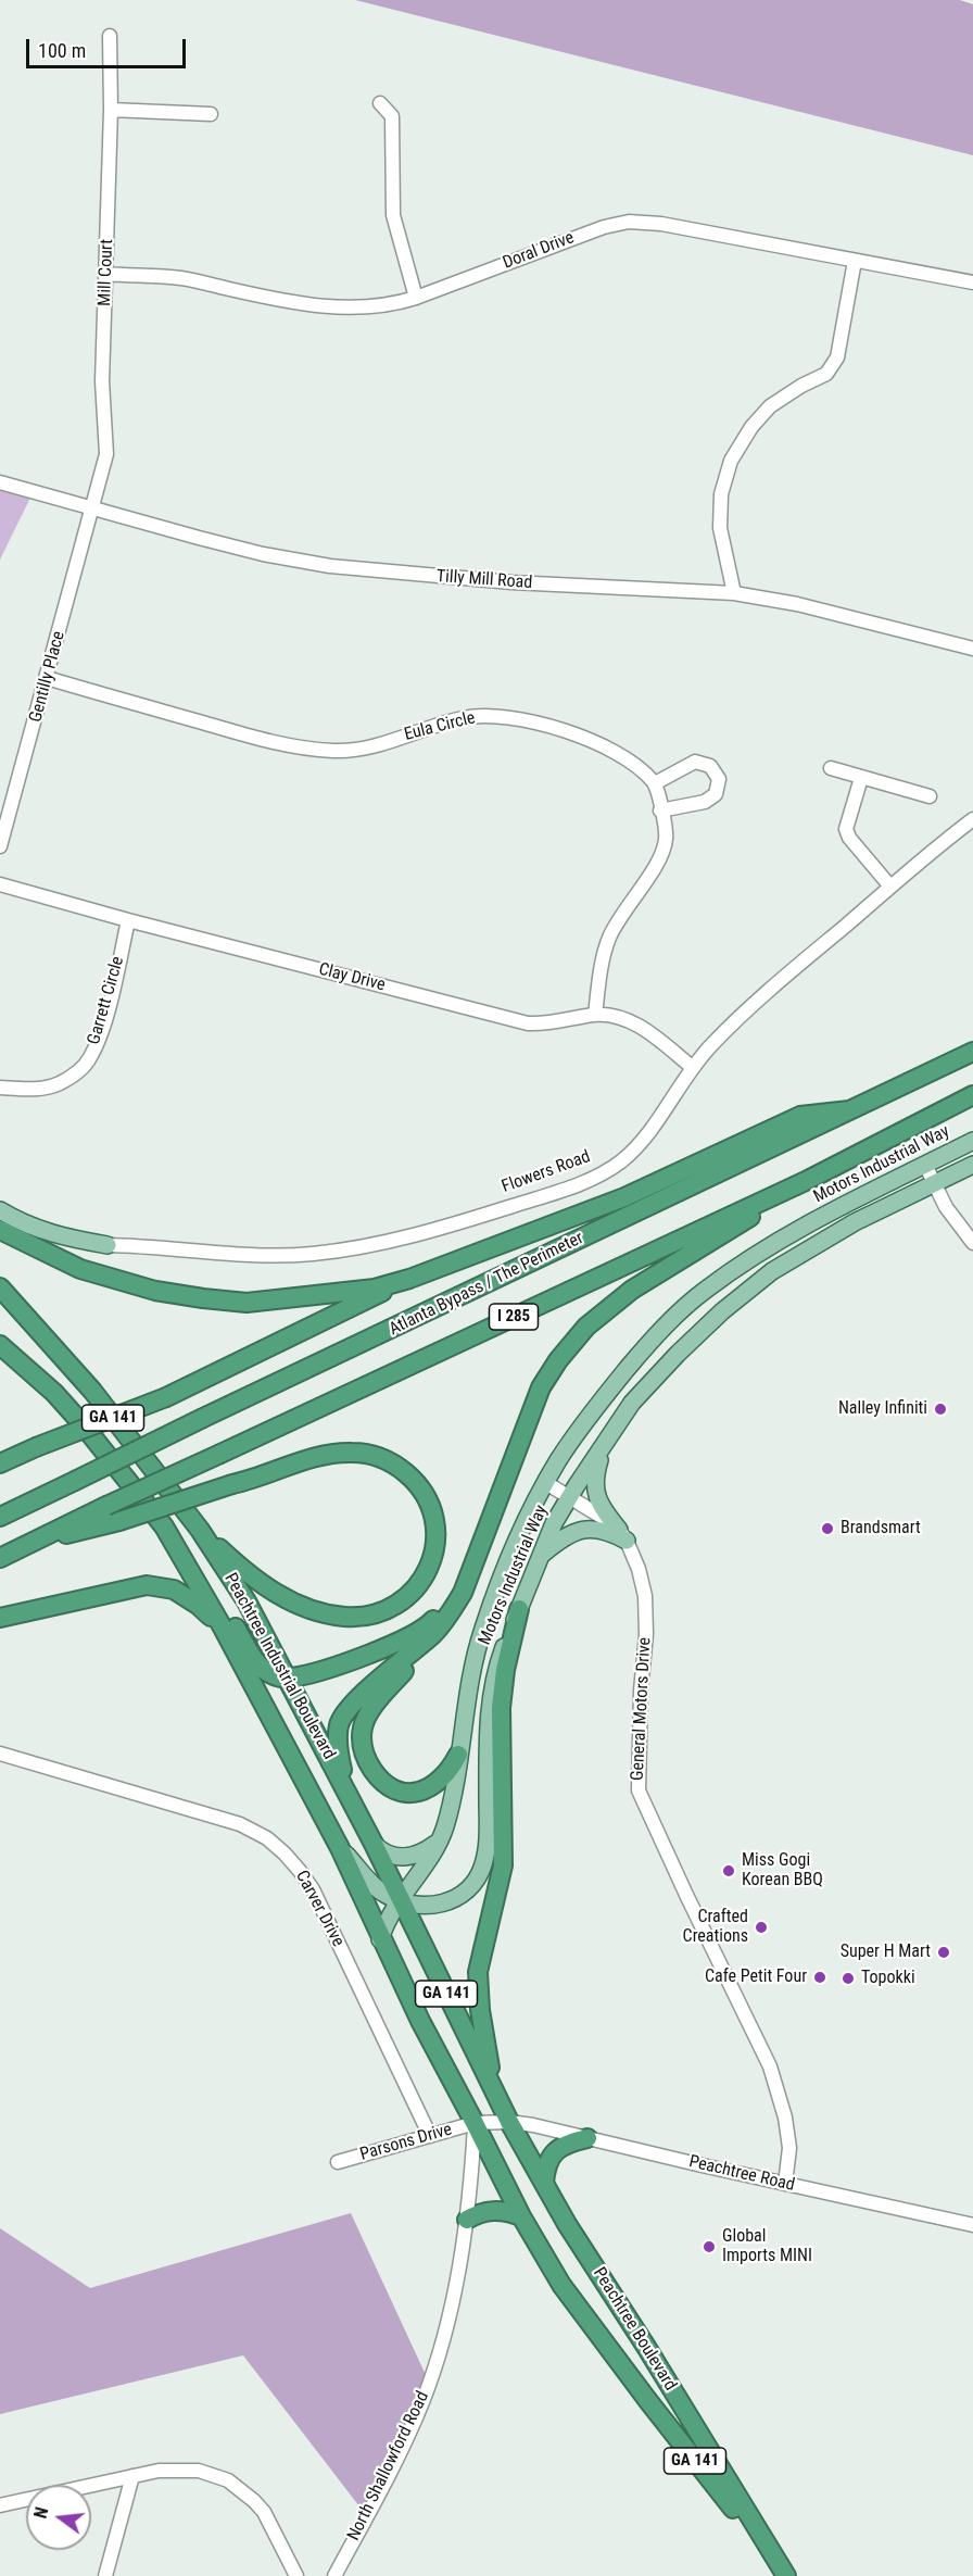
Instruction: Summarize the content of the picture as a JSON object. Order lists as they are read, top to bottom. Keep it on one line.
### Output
{"streets":{"highway":["Atlanta Bypass / The Perimeter","I 285","GA 141","Peachtree Industrial Boulevard","Peachtree Boulevard"],"main road":["Motors Industrial Way","Flowers Road"],"street":["Doral Drive","Mill Court","Tilly Mill Road","Gentilly Place","Eula Circle","Clay Drive","Garrett Circle","General Motors Drive","Carver Drive","Parsons Drive","Peachtree Road","North Shallowford Road"]},"crossings":[["Doral Drive","Mill Court"],["Mill Court","Tilly Mill Road"],["Mill Court","Gentilly Place"],["Tilly Mill Road","Gentilly Place"],["Gentilly Place","Eula Circle"],["Clay Drive","Garrett Circle"],["Clay Drive","Flowers Road"],["Motors Industrial Way","Peachtree Industrial Boulevard"],["Peachtree Industrial Boulevard","Parsons Drive"],["Peachtree Industrial Boulevard","Peachtree Boulevard"],["Peachtree Industrial Boulevard","North Shallowford Road"],["General Motors Drive","Peachtree Road"],["Carver Drive","Parsons Drive"],["Parsons Drive","Peachtree Road"],["Parsons Drive","Peachtree Boulevard"],["Parsons Drive","North Shallowford Road"],["Peachtree Road","Peachtree Boulevard"],["Peachtree Boulevard","North Shallowford Road"]],"places":["Nalley Infiniti","Brandsmart","Miss Gogi Korean BBQ","Crafted Creations","Super H Mart","Cafe Petit Four","Topokki","Global Imports MINI"],"scale_bar":"100 m","north":"left"}
